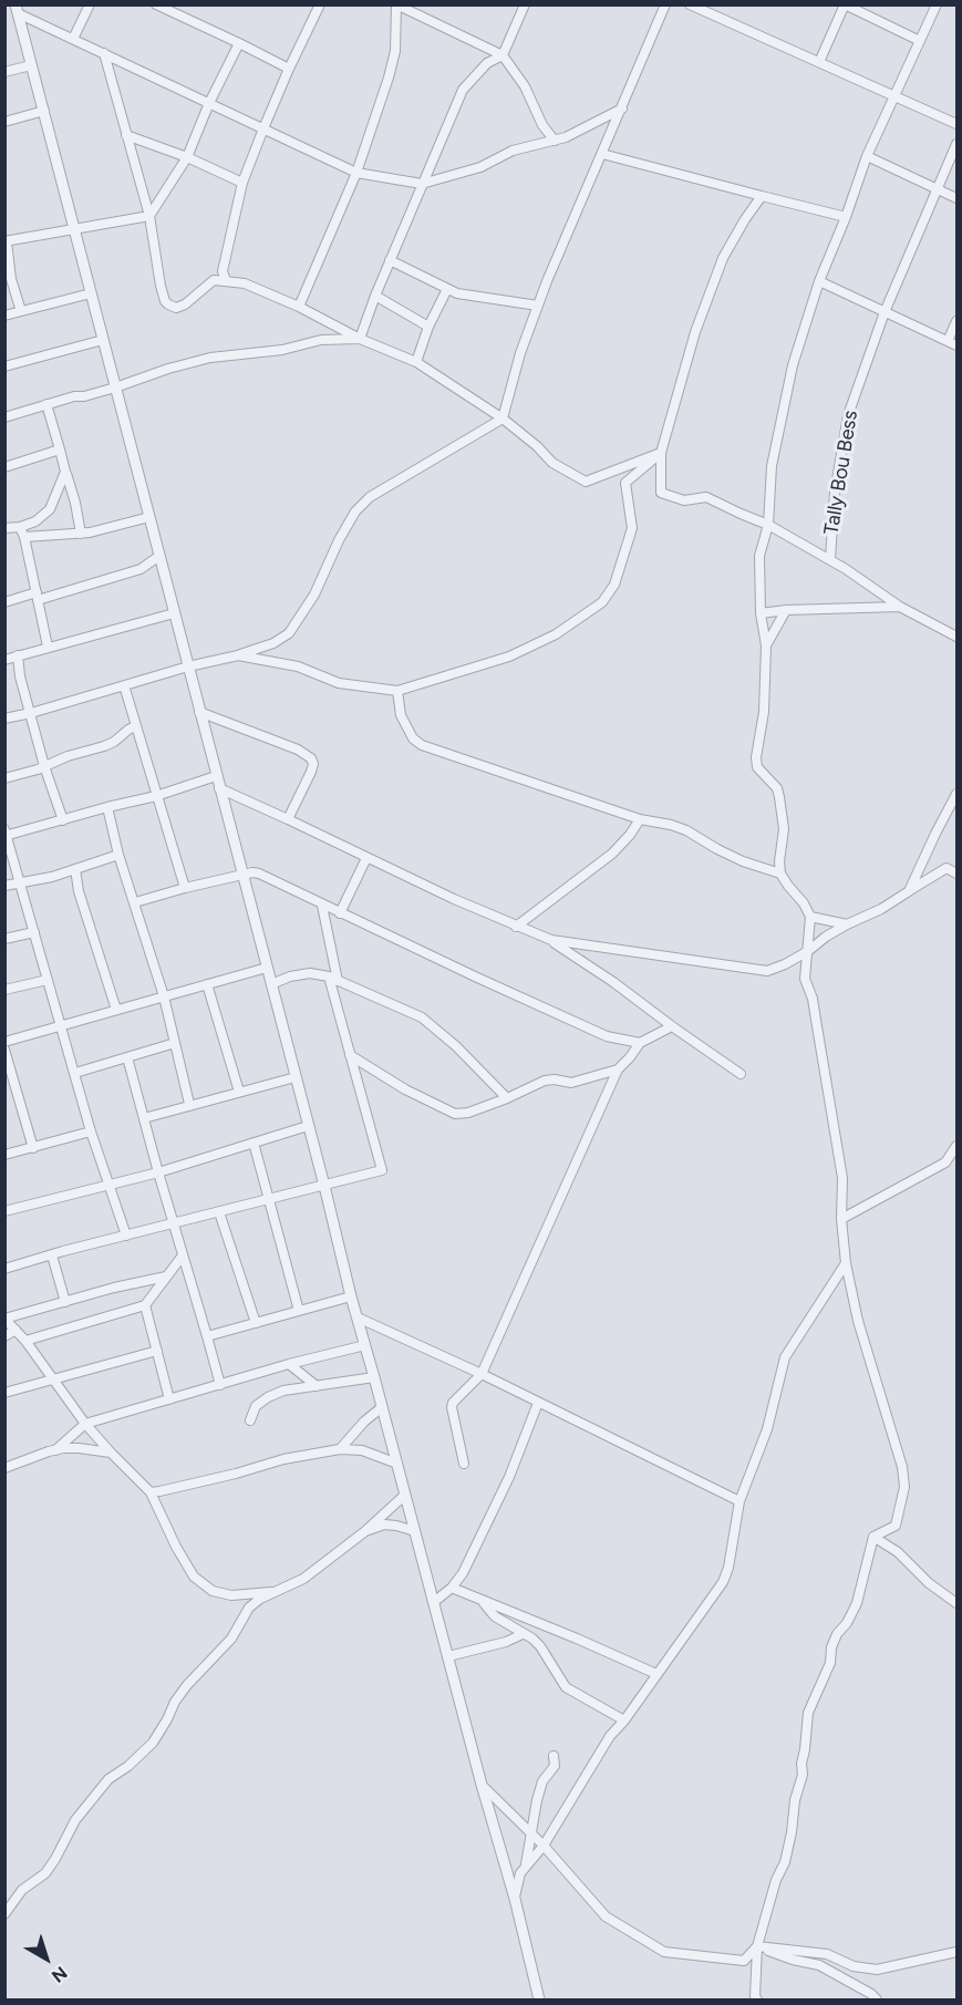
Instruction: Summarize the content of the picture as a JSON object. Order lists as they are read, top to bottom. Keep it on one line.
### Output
{"streets":{"street":["Tally Bou Bess"]},"north":"bottom right"}
